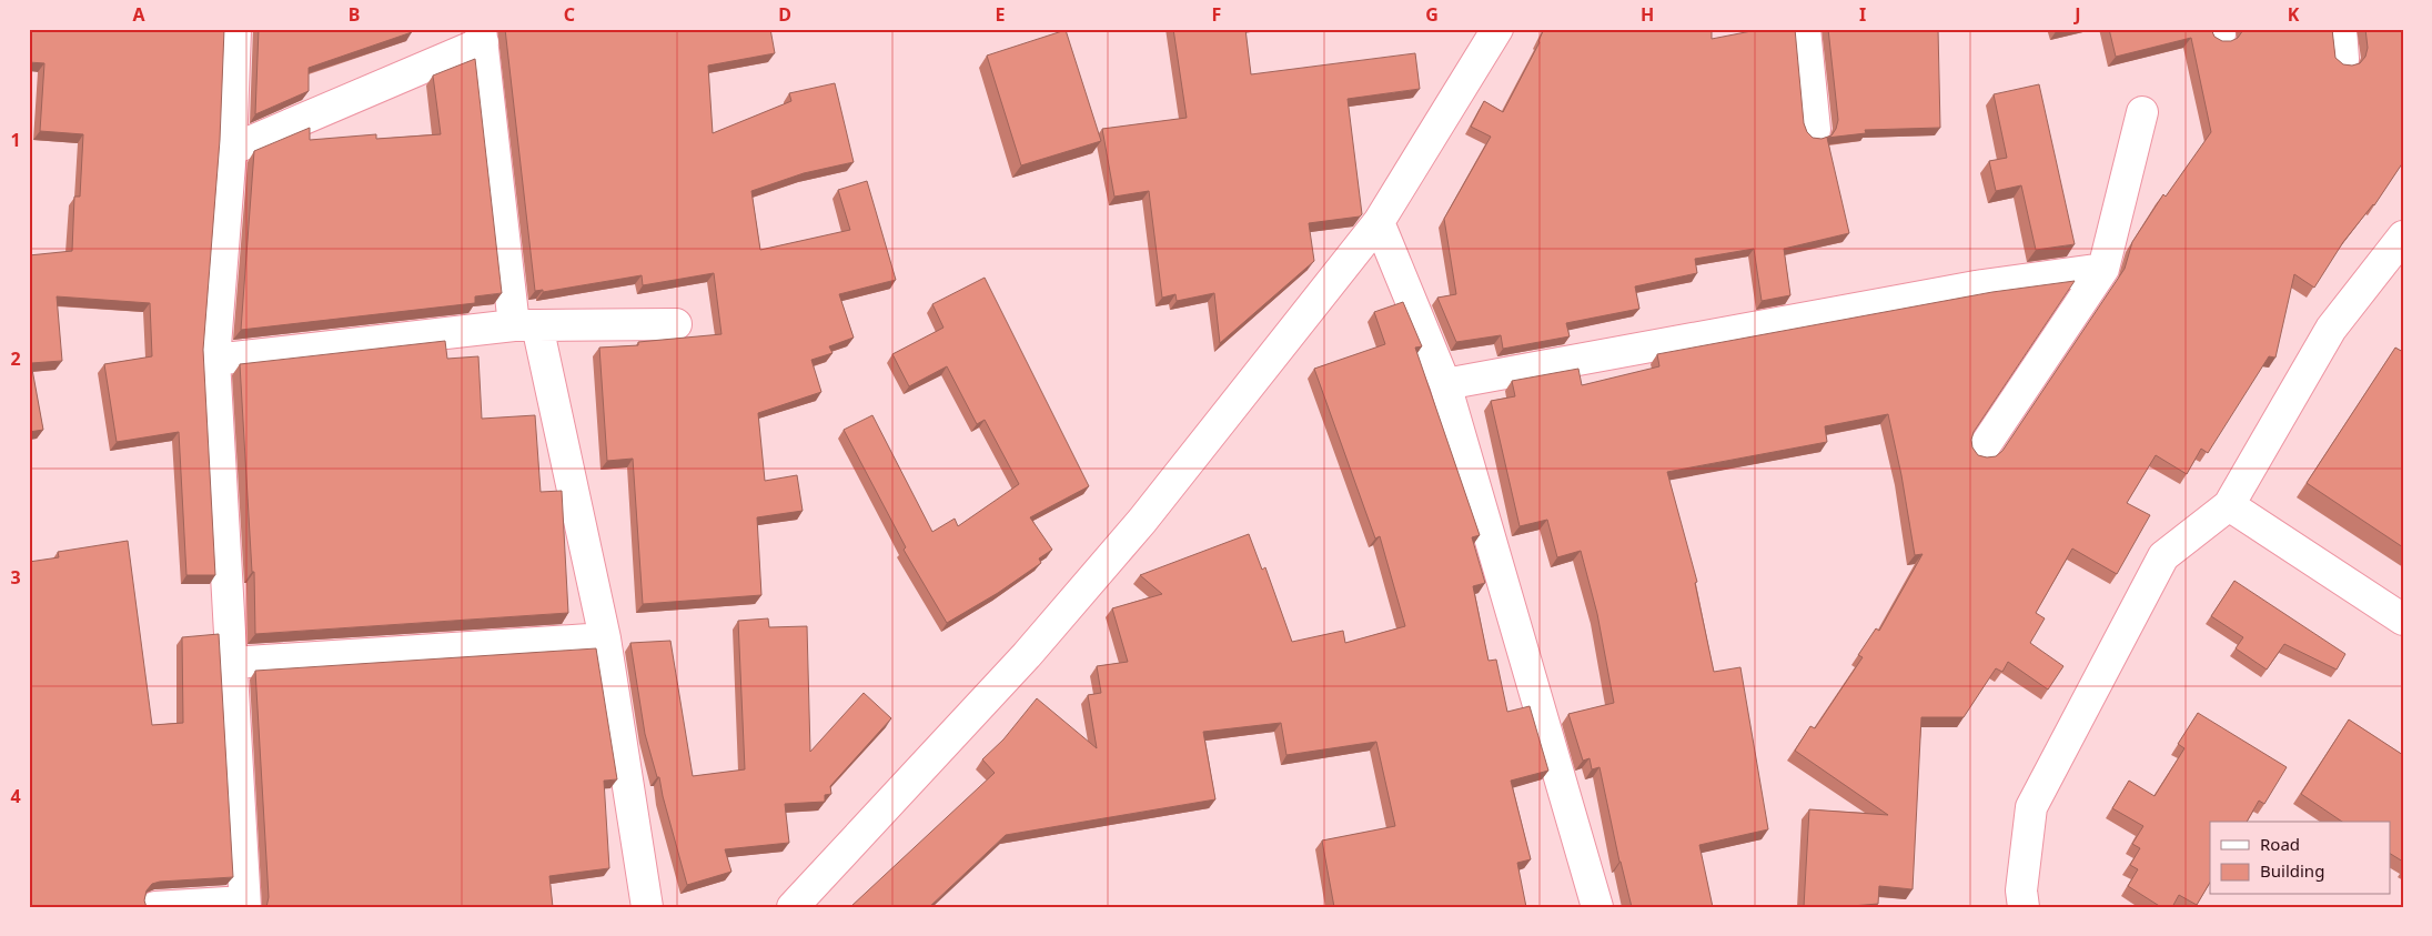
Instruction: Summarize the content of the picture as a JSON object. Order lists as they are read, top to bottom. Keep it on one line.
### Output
{"legend":["Road","Building"],"grid":{"columns":["A","B","C","D","E","F","G","H","I","J","K"],"rows":["1","2","3","4"]}}
